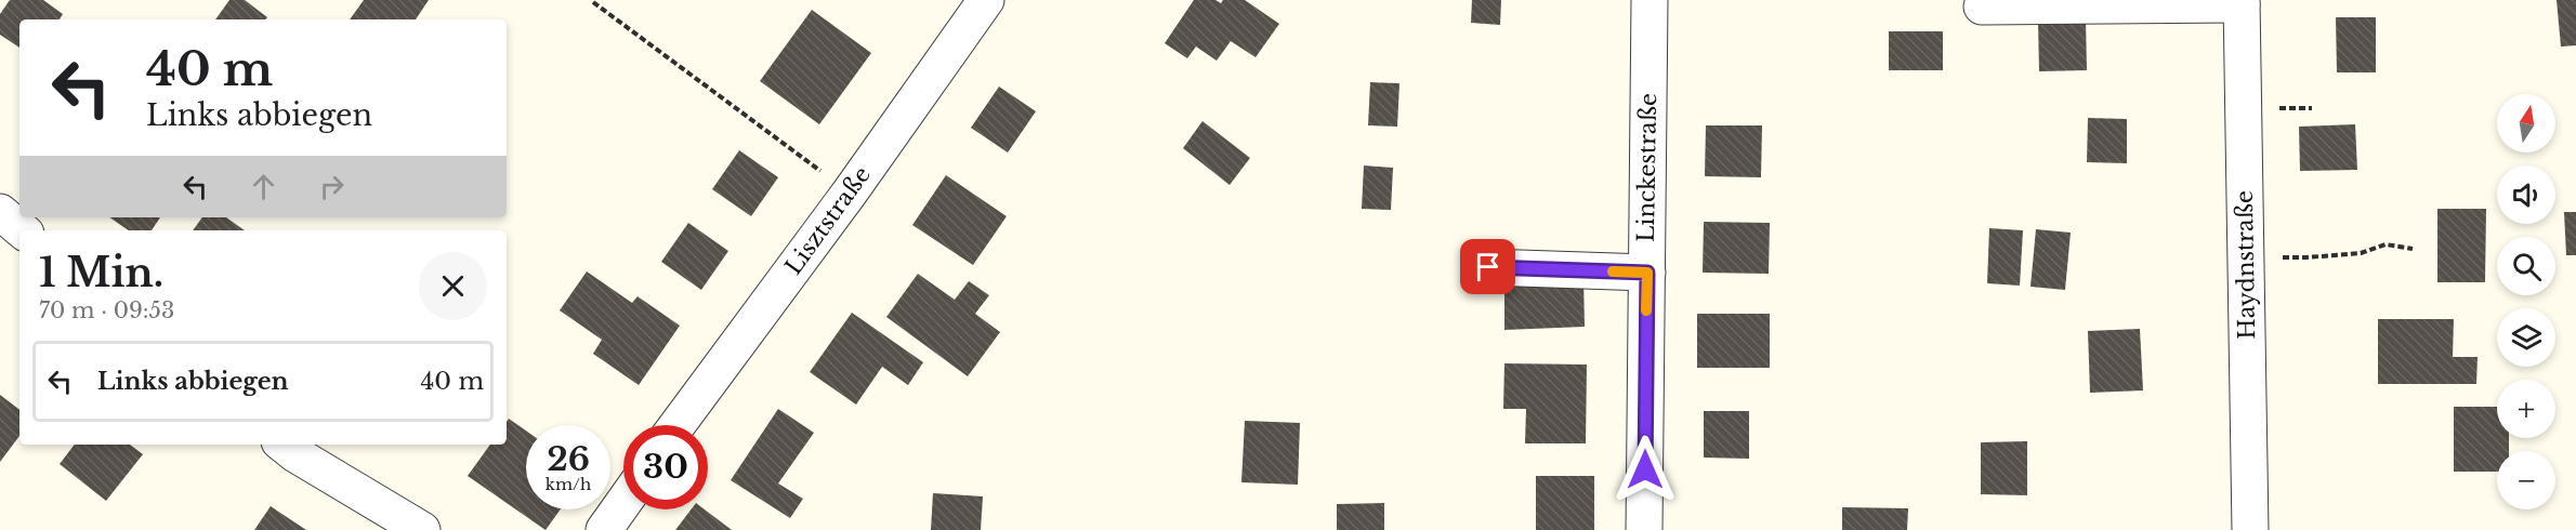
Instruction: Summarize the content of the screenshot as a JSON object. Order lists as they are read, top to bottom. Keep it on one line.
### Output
{"streets":{"street":["Linckestraße","Lisztstraße","Haydnstraße"]},"north":"top","page":{"turn":["40 m","Links abbiegen"],"map_buttons":["+","−"],"heading":["1 Min.","70 m · 09:53"],"list":[{"name":"Links abbiegen","value":"40 m"}],"speed":"26 km/h","limit":"30"}}
